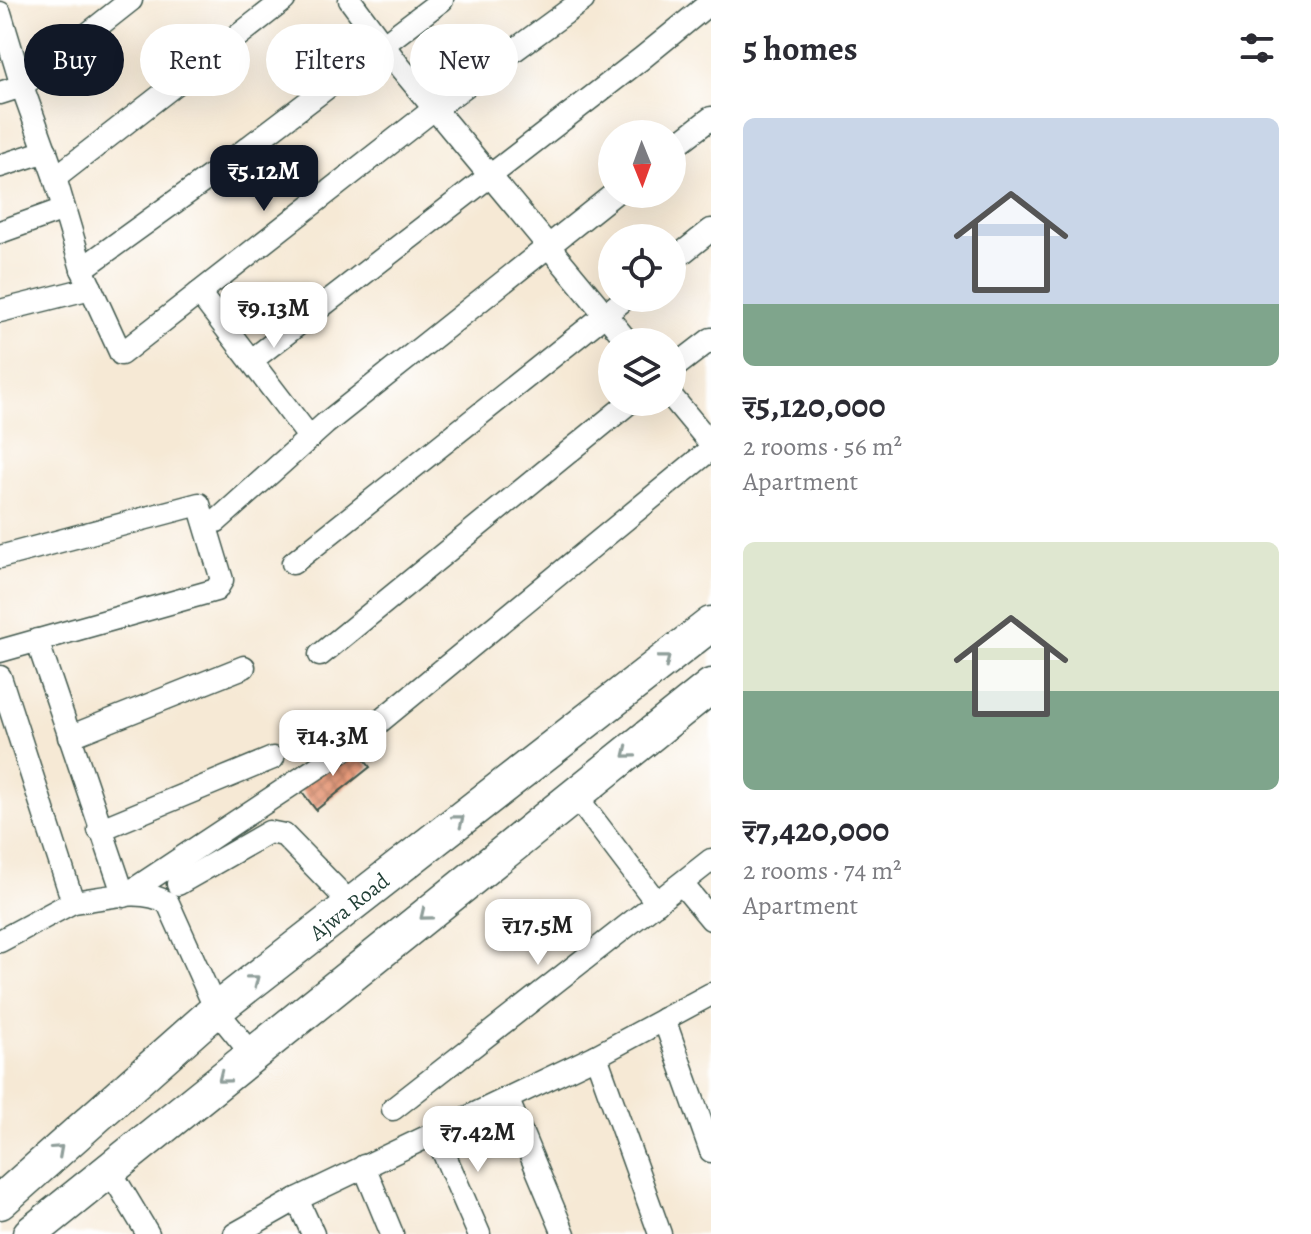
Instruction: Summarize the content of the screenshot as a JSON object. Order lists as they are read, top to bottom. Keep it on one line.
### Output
{"streets":{"main road":["Ajwa Road"]},"north":"bottom","page":{"heading":"5 homes","chip":["Buy","Rent","Filters","New"],"list":[{"name":"₹5,120,000","note":"2 rooms · 56 m² · Apartment"},{"name":"₹7,420,000","note":"2 rooms · 74 m² · Apartment"}],"price":["₹5.12M","₹9.13M","₹14.3M","₹17.5M","₹7.42M"]}}
